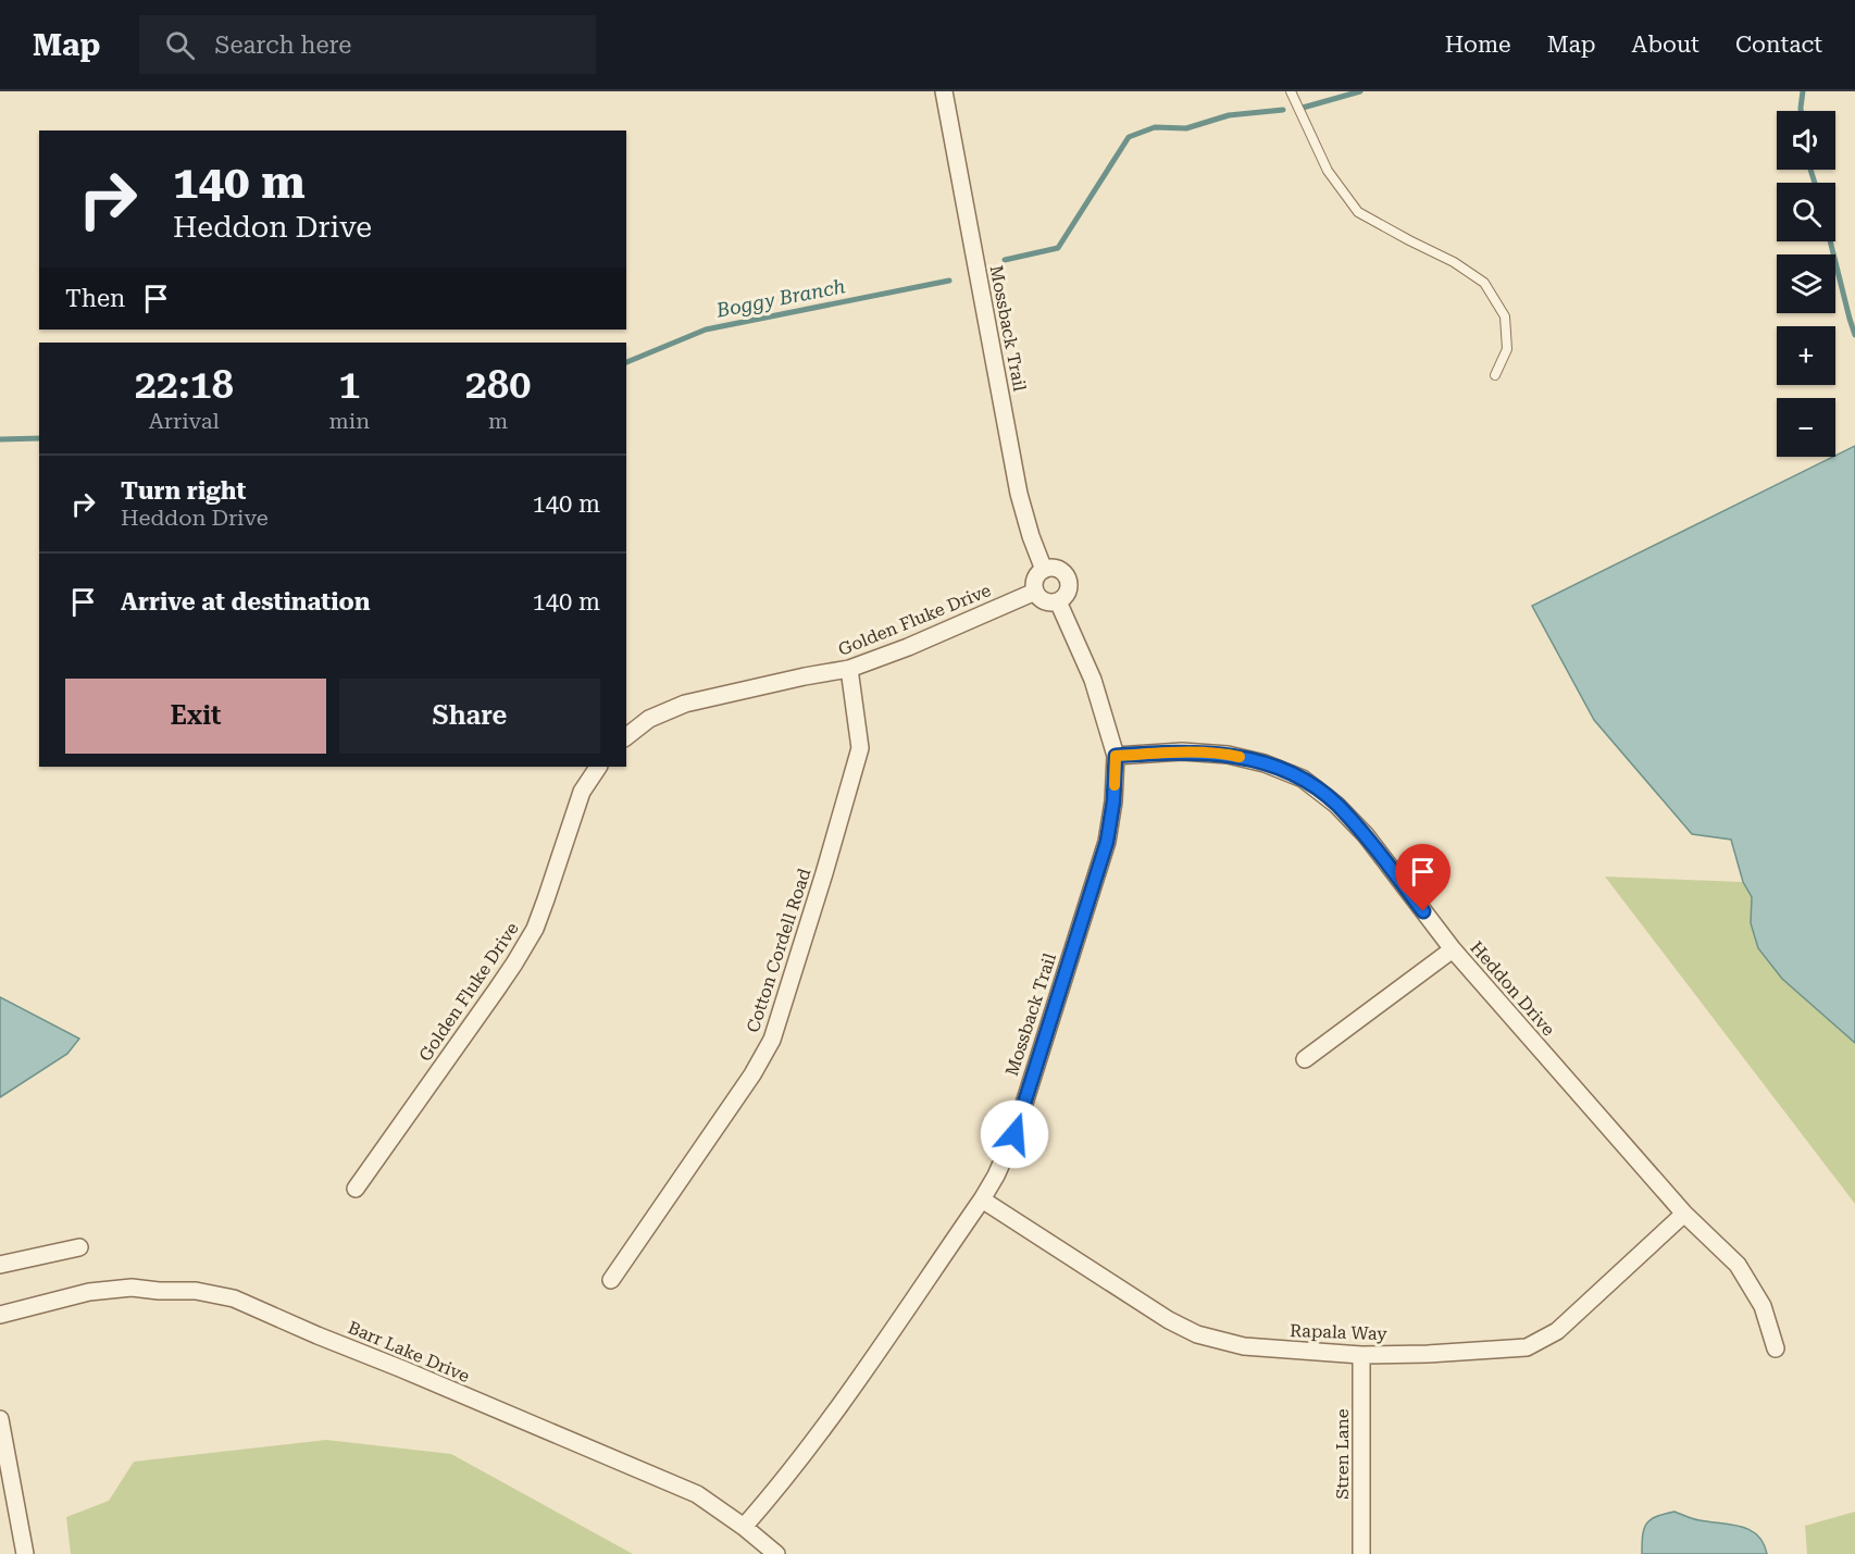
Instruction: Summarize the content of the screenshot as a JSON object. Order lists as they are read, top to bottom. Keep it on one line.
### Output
{"streets":{"street":["Mossback Trail","Golden Fluke Drive","Cotton Cordell Road","Heddon Drive","Rapala Way","Barr Lake Drive","Stren Lane"]},"crossings":[["Mossback Trail","Golden Fluke Drive"],["Mossback Trail","Heddon Drive"],["Mossback Trail","Rapala Way"],["Mossback Trail","Barr Lake Drive"],["Golden Fluke Drive","Cotton Cordell Road"],["Heddon Drive","Rapala Way"],["Rapala Way","Stren Lane"]],"water":["Boggy Branch"],"page":{"header":"Map","search":"Search here","nav":["Home","Map","About","Contact"],"map_buttons":["+","−"],"turn":["140 m","Heddon Drive"],"then":"Then","eta":["22:18","Arrival","1","min","280","m"],"list":[{"name":"Turn right","note":"Heddon Drive","value":"140 m"},{"name":"Arrive at destination","value":"140 m"}],"buttons":["Exit","Share"]}}
